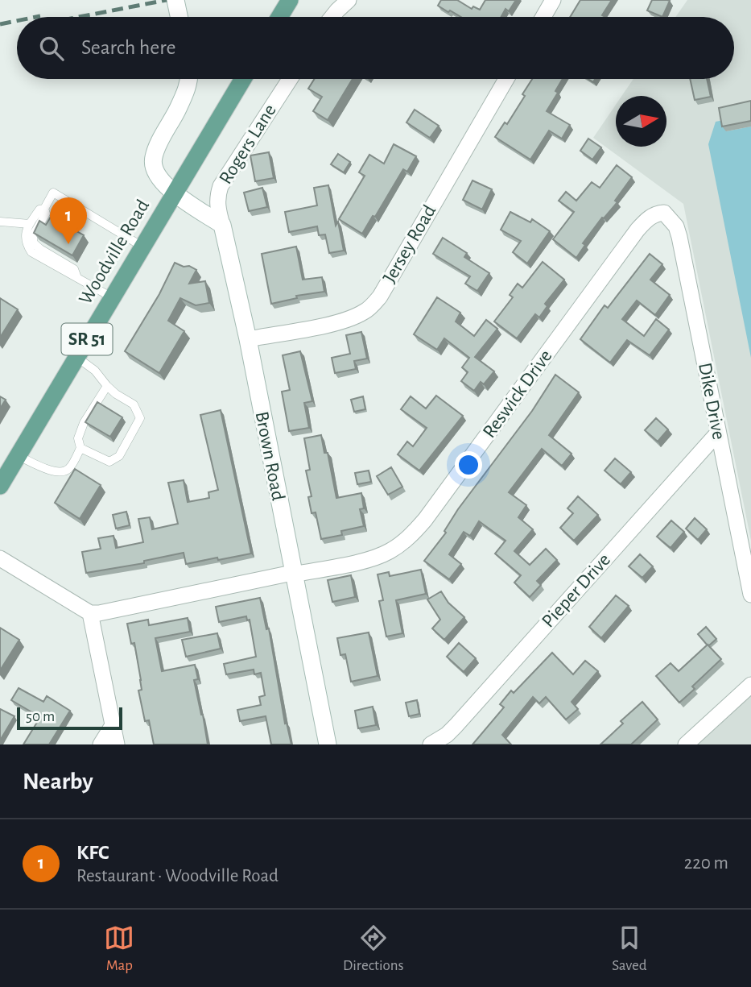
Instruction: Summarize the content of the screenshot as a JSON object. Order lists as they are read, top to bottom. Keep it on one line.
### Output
{"streets":{"main road":["Woodville Road","SR 51"],"street":["Rogers Lane","Jersey Road","Reswick Drive","Dike Drive","Brown Road","Pieper Drive"]},"crossings":[["Rogers Lane","Brown Road"],["Jersey Road","Brown Road"],["Reswick Drive","Dike Drive"],["Reswick Drive","Brown Road"],["Dike Drive","Pieper Drive"]],"scale_bar":"50 m","north":"right","page":{"search":"Search here","pins":"1","scale":"50 m","heading":"Nearby","list":[{"mark":"1","name":"KFC","note":"Restaurant · Woodville Road","value":"220 m"}],"nav":["Map","Directions","Saved"]}}
